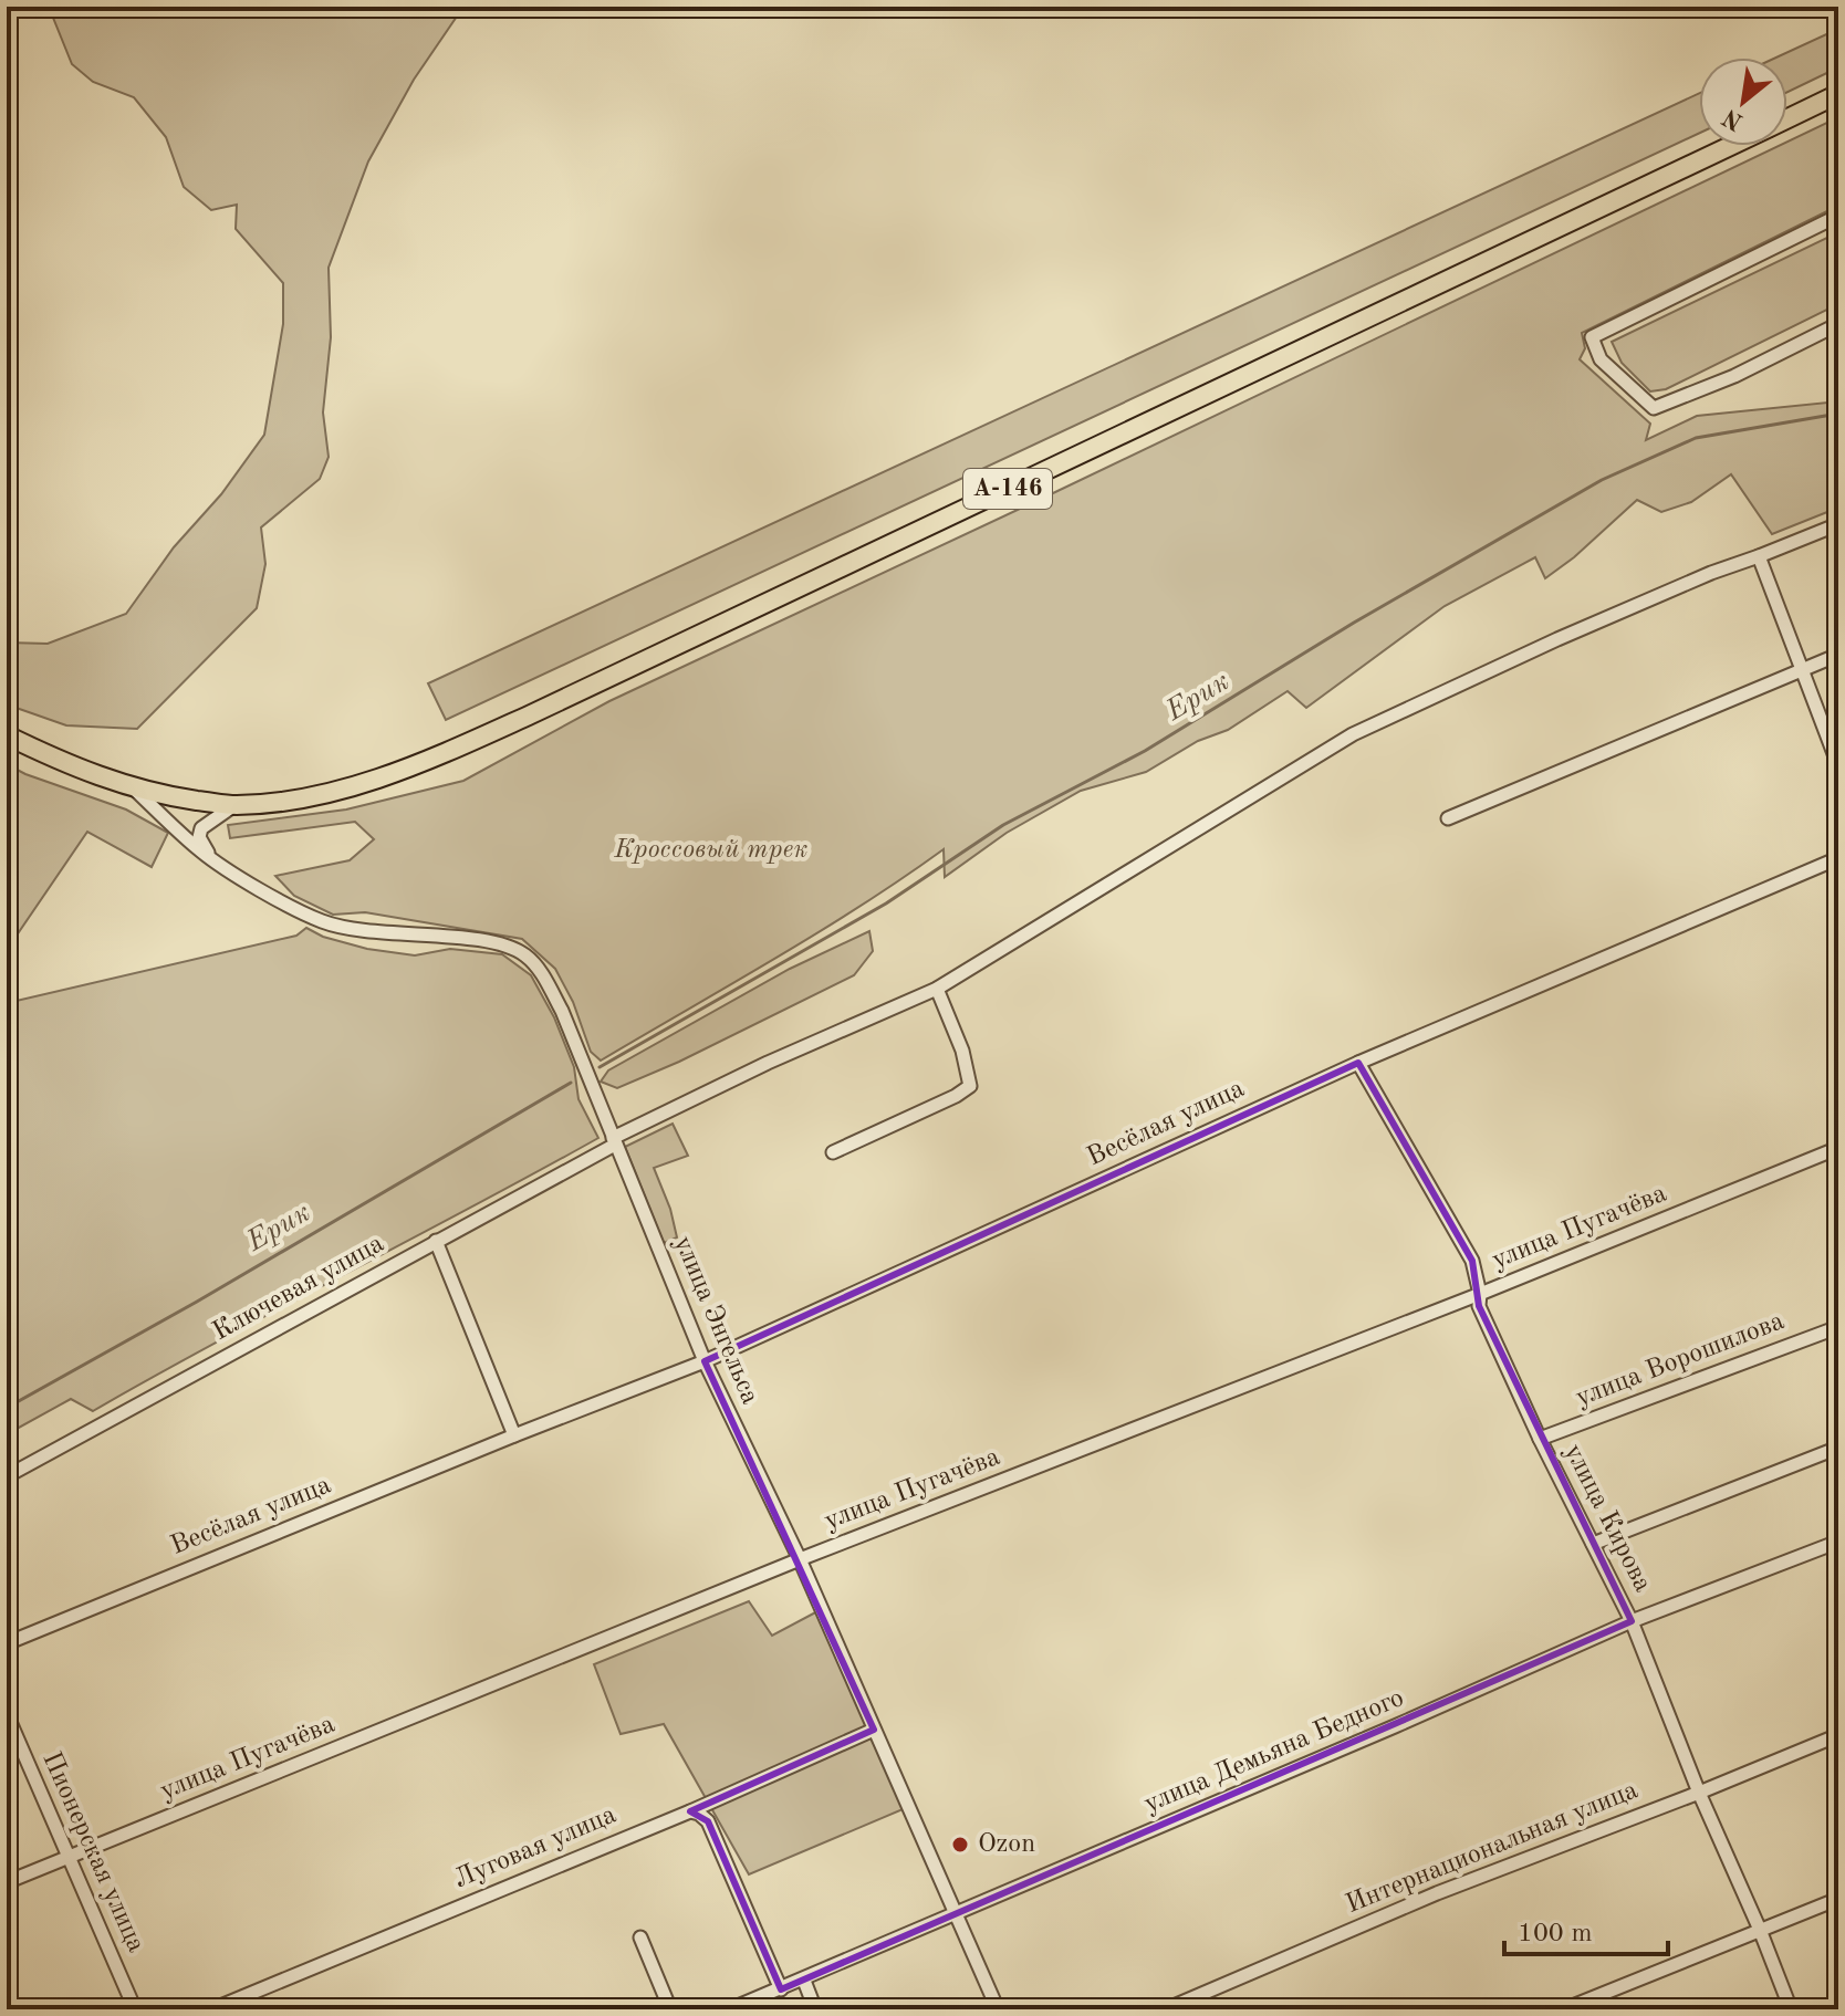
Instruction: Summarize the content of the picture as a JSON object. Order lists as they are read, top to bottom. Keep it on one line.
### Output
{"streets":{"highway":["А-146"],"street":["Весёлая улица","улица Пугачёва","Ключевая улица","улица Энгельса","улица Ворошилова","улица Кирова","улица Демьяна Бедного","Луговая улица","Интернациональная улица","Пионерская улица"]},"crossings":[["А-146","улица Энгельса"],["Весёлая улица","улица Энгельса"],["Весёлая улица","улица Кирова"],["улица Пугачёва","улица Энгельса"],["улица Пугачёва","улица Кирова"],["улица Пугачёва","Пионерская улица"],["Ключевая улица","улица Энгельса"],["улица Энгельса","улица Демьяна Бедного"],["улица Энгельса","Луговая улица"],["улица Ворошилова","улица Кирова"],["улица Кирова","улица Демьяна Бедного"],["улица Кирова","Интернациональная улица"]],"water":["Ерик"],"parks":["Кроссовый трек"],"places":["Ozon"],"scale_bar":"100 m","north":"bottom left"}
